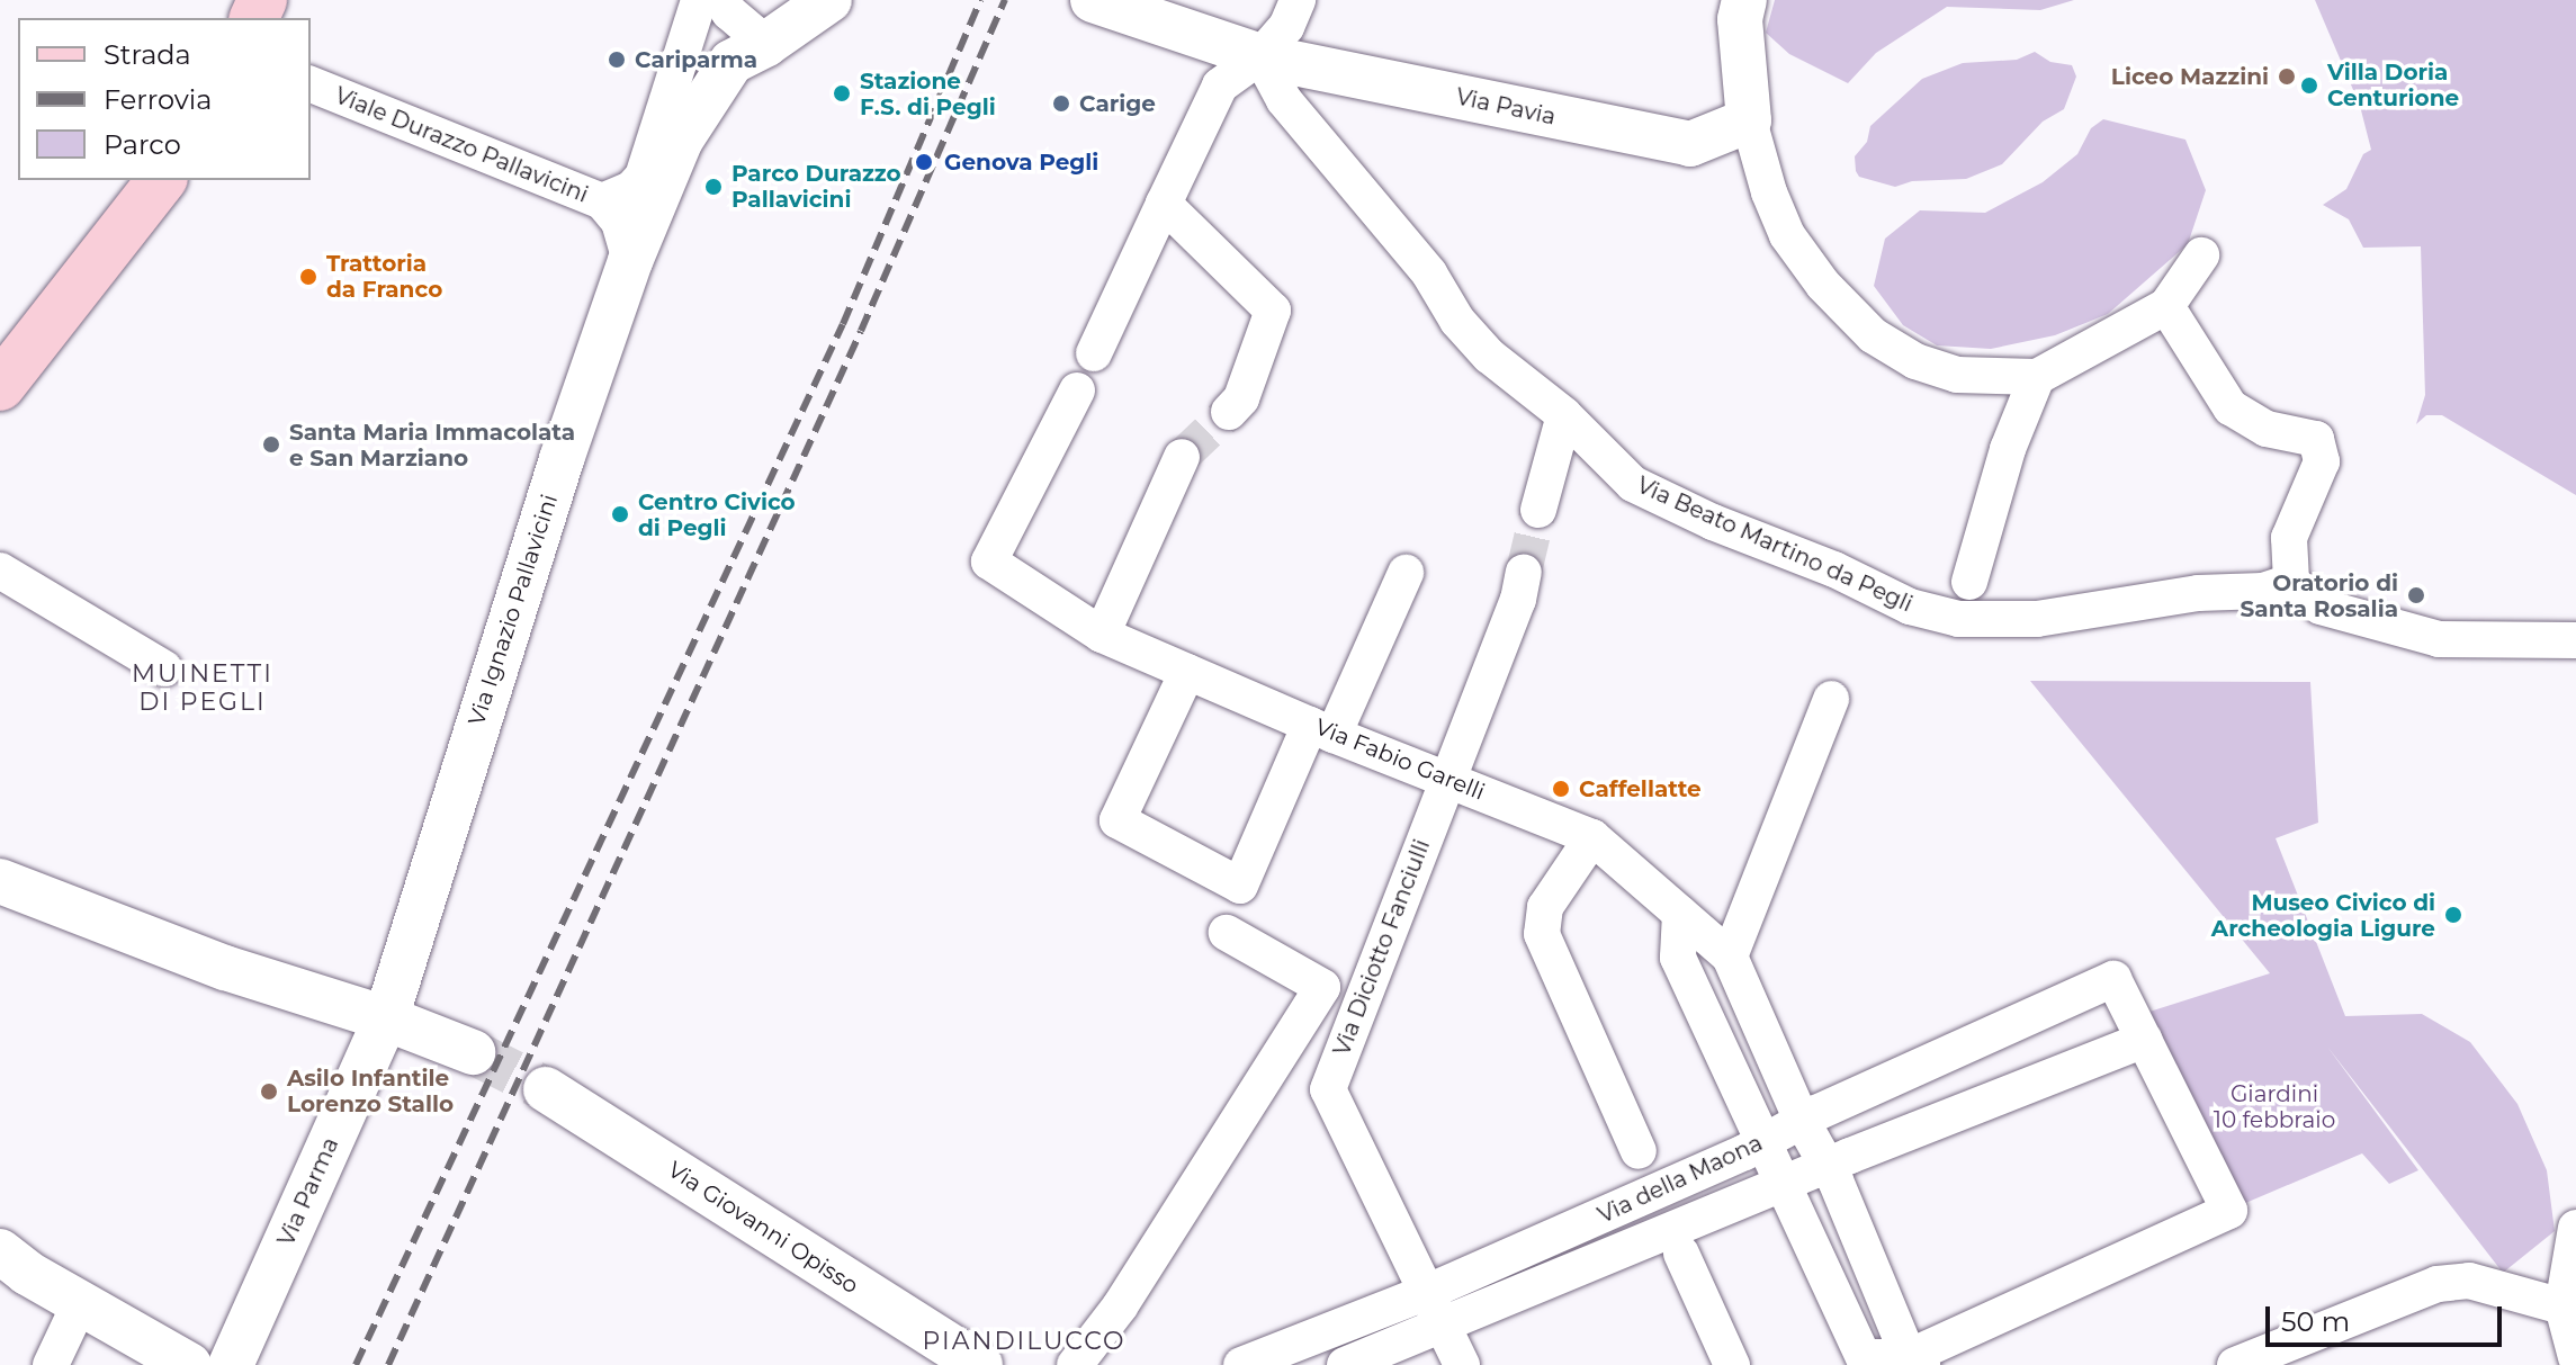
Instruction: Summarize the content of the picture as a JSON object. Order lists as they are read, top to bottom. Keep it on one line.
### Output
{"streets":{"street":["Via Pavia","Viale Durazzo Pallavicini","Via Beato Martino da Pegli","Via Ignazio Pallavicini","Via Fabio Garelli","Via Diciotto Fanciulli","Via della Maona","Via Parma","Via Giovanni Opisso"]},"crossings":[["Via Pavia","Via Beato Martino da Pegli"],["Viale Durazzo Pallavicini","Via Ignazio Pallavicini"],["Via Ignazio Pallavicini","Via Parma"],["Via Fabio Garelli","Via Diciotto Fanciulli"],["Via Fabio Garelli","Via della Maona"],["Via Diciotto Fanciulli","Via della Maona"]],"districts":["MUINETTI DI PEGLI","PIANDILUCCO"],"parks":["Giardini 10 febbraio"],"places":["Cariparma","Liceo Mazzini","Villa Doria Centurione","Stazione F.S. di Pegli","Carige","Genova Pegli","Parco Durazzo Pallavicini","Trattoria da Franco","Santa Maria Immacolata e San Marziano","Centro Civico di Pegli","Oratorio di Santa Rosalia","Caffellatte","Museo Civico di Archeologia Ligure","Asilo Infantile Lorenzo Stallo"],"legend":["Strada","Ferrovia","Parco"],"scale_bar":"50 m"}
